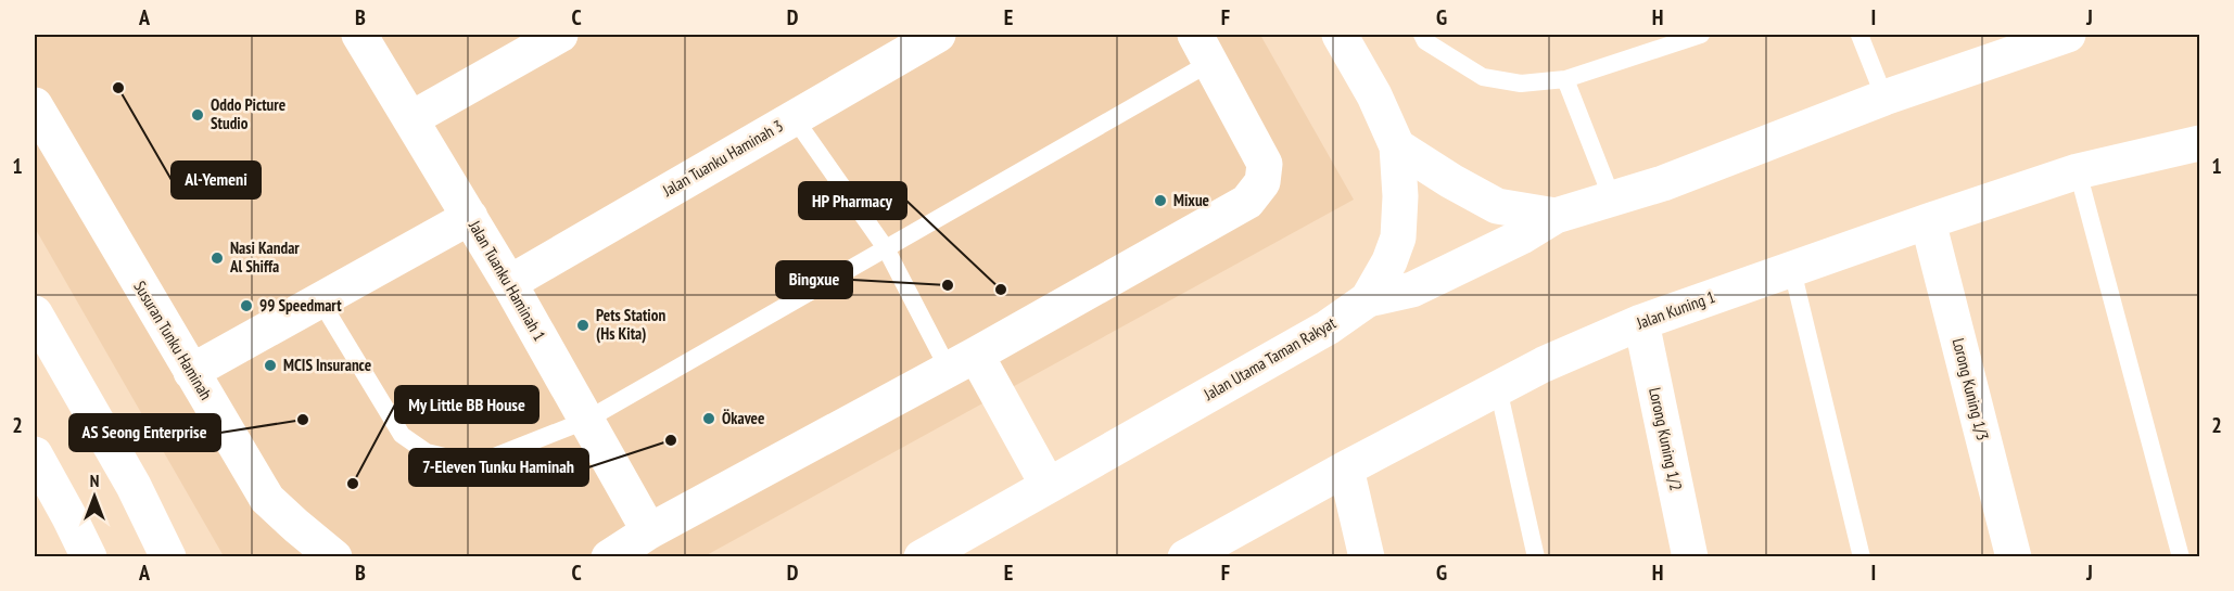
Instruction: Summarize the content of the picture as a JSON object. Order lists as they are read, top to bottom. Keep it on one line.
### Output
{"streets":{"street":["Jalan Tuanku Haminah 3","Jalan Tuanku Haminah 1","Jalan Kuning 1","Susuran Tunku Haminah","Jalan Utama Taman Rakyat","Lorong Kuning 1/3","Lorong Kuning 1/2"]},"crossings":[["Jalan Tuanku Haminah 3","Jalan Tuanku Haminah 1"],["Jalan Kuning 1","Lorong Kuning 1/3"],["Jalan Kuning 1","Lorong Kuning 1/2"]],"places":["Al-Yemeni","Oddo Picture Studio","Mixue","Nasi Kandar Al Shiffa","Bingxue","HP Pharmacy","99 Speedmart","Pets Station (Hs Kita)","MCIS Insurance","Ökavee","AS Seong Enterprise","7-Eleven Tunku Haminah","My Little BB House"],"north":"top","grid":{"columns":["A","B","C","D","E","F","G","H","I","J"],"rows":["1","2"]}}
